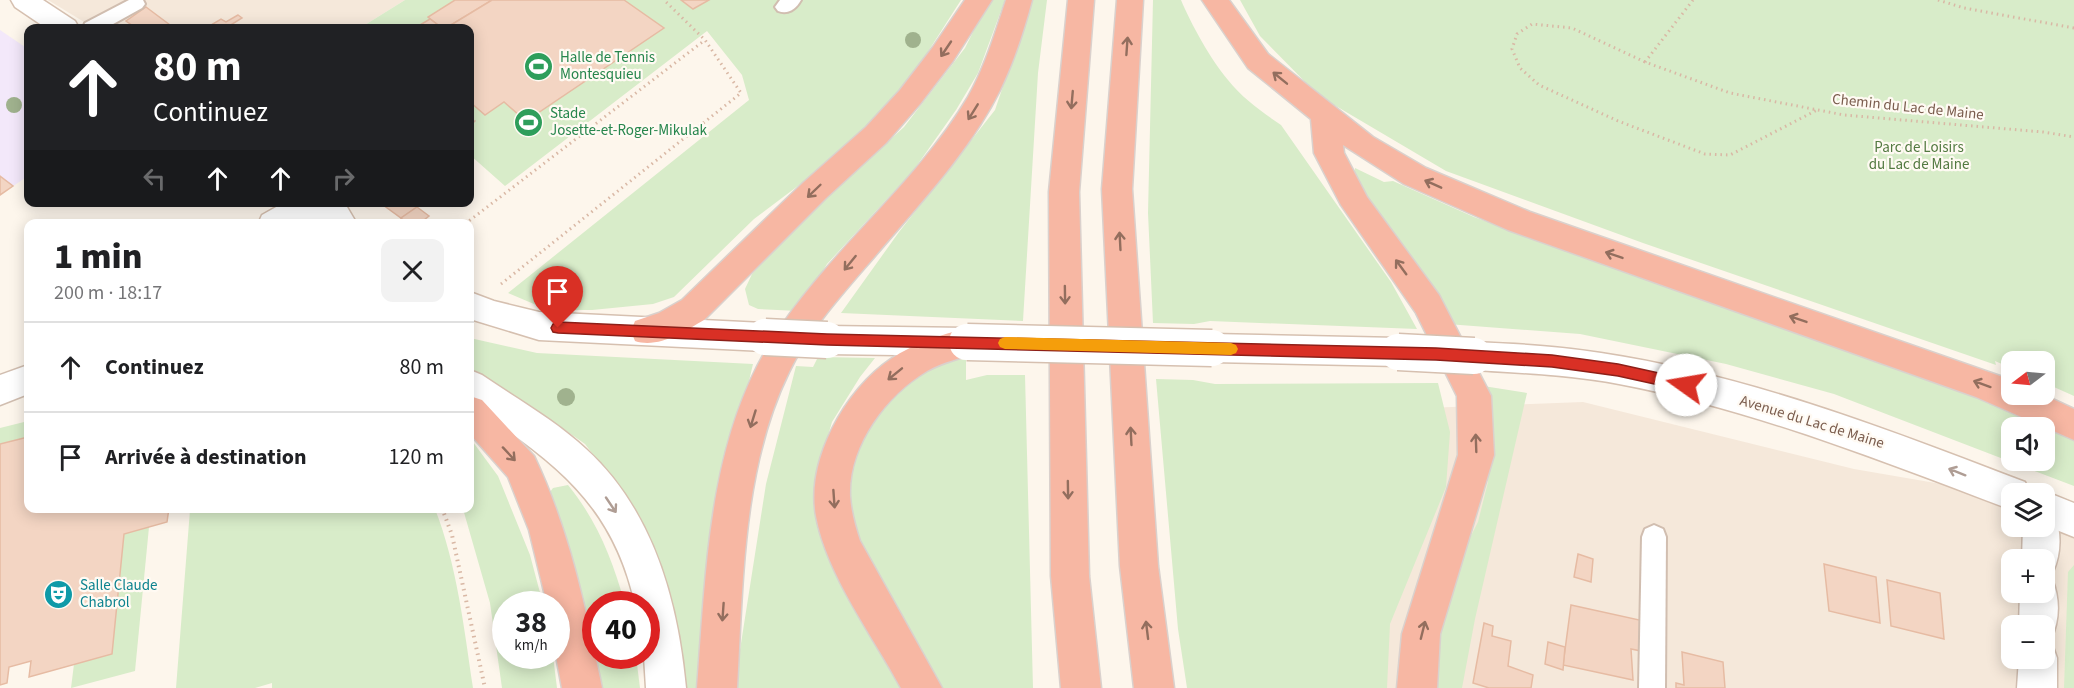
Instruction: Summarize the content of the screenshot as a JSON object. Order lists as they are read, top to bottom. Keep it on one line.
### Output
{"streets":{"street":["Avenue du Lac de Maine"],"path":["Chemin du Lac de Maine"]},"one_way":["Avenue du Lac de Maine"],"parks":["Parc de Loisirs du Lac de Maine"],"places":{"sports":["Halle de Tennis Montesquieu","Stade Josette-et-Roger-Mikulak"],"theatre":["Salle Claude Chabrol"]},"north":"left","page":{"turn":["80 m","Continuez"],"heading":["1 min","200 m · 18:17"],"list":[{"name":"Continuez","value":"80 m"},{"name":"Arrivée à destination","value":"120 m"}],"map_buttons":["+","−"],"speed":"38 km/h","limit":"40"}}
